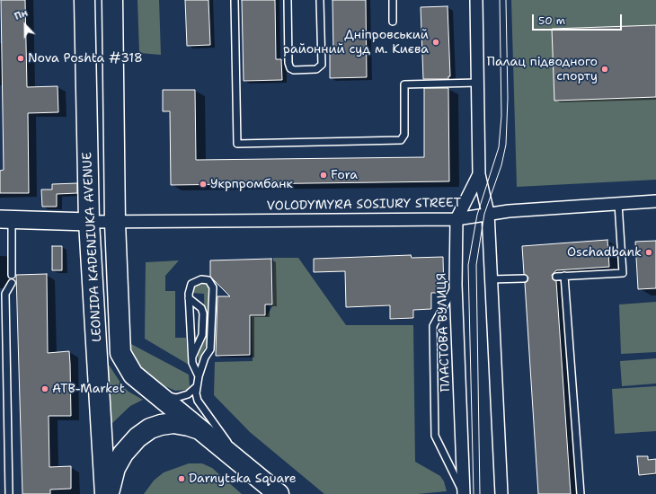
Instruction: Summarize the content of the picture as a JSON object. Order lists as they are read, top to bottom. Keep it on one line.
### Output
{"streets":{"highway":["LEONIDA KADENIUKA AVENUE"],"street":["VOLODYMYRA SOSIURY STREET","ПЛАСТОВА ВУЛИЦЯ"]},"crossings":[["VOLODYMYRA SOSIURY STREET","LEONIDA KADENIUKA AVENUE"],["VOLODYMYRA SOSIURY STREET","ПЛАСТОВА ВУЛИЦЯ"]],"places":["Дніпровський районний суд м. Києва","Nova Poshta #318","Палац підводного спорту","Fora","Укрпромбанк","Oschadbank","ATB-Market","Darnytska Square"],"scale_bar":"50 m","north":"top"}
